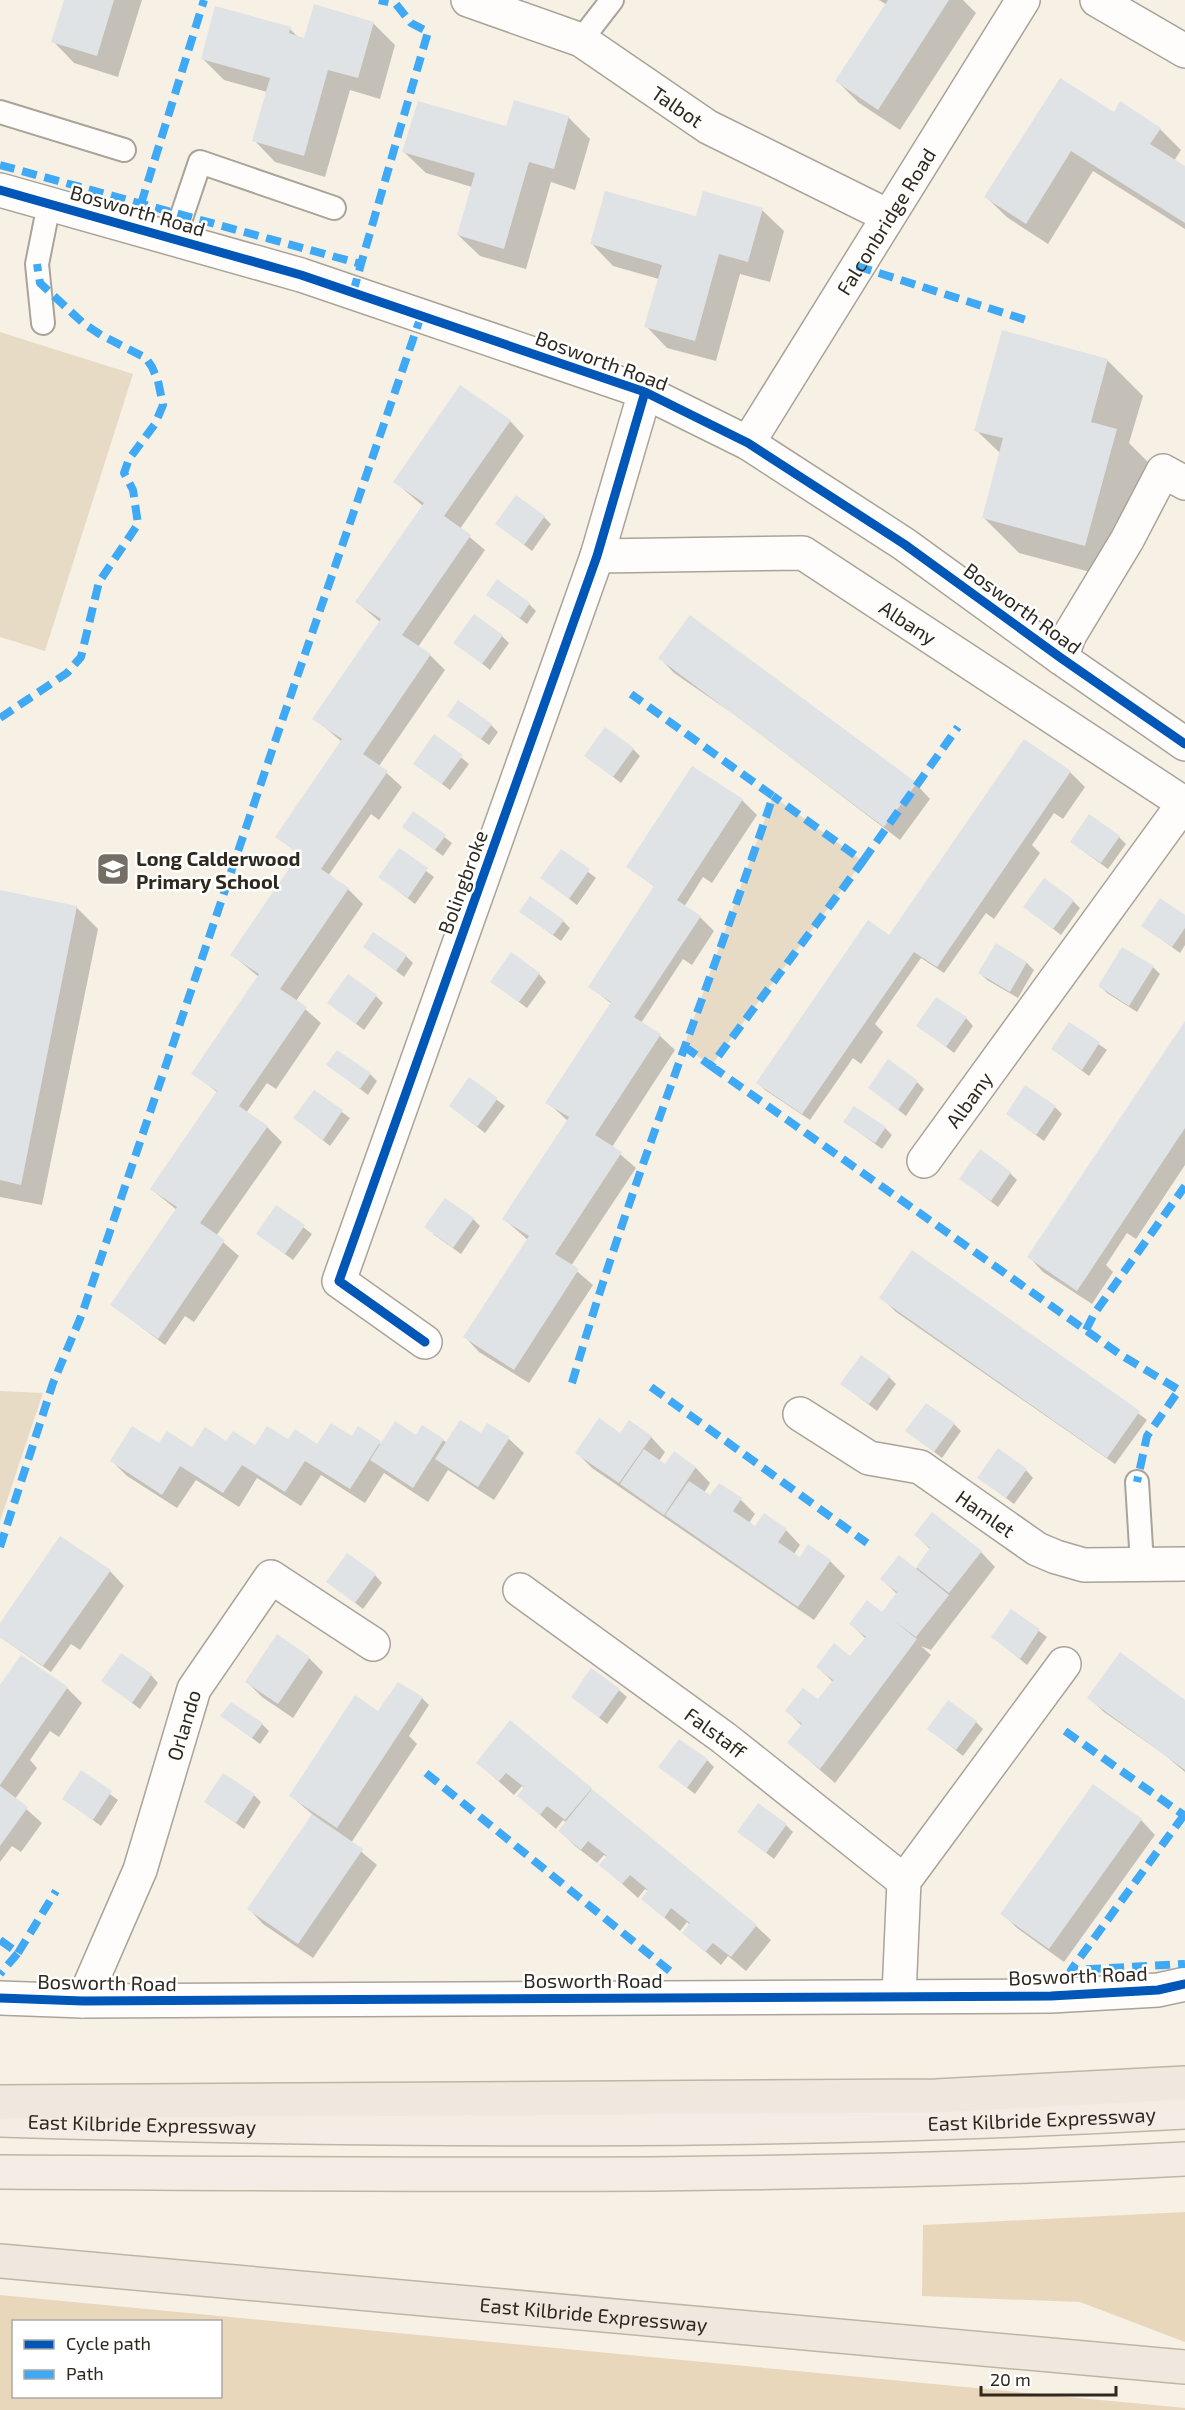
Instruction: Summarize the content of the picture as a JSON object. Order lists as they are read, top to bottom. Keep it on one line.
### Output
{"streets":{"highway":["East Kilbride Expressway"],"street":["Talbot","Bosworth Road","Falconbridge Road","Albany","Bolingbroke","Hamlet","Orlando","Falstaff"]},"crossings":[["Talbot","Falconbridge Road"],["Bosworth Road","Falconbridge Road"],["Bosworth Road","Bolingbroke"],["Bosworth Road","Orlando"],["Albany","Bolingbroke"]],"places":{"school or university":["Long Calderwood Primary School"]},"legend":["Cycle path","Path"],"scale_bar":"20 m"}
